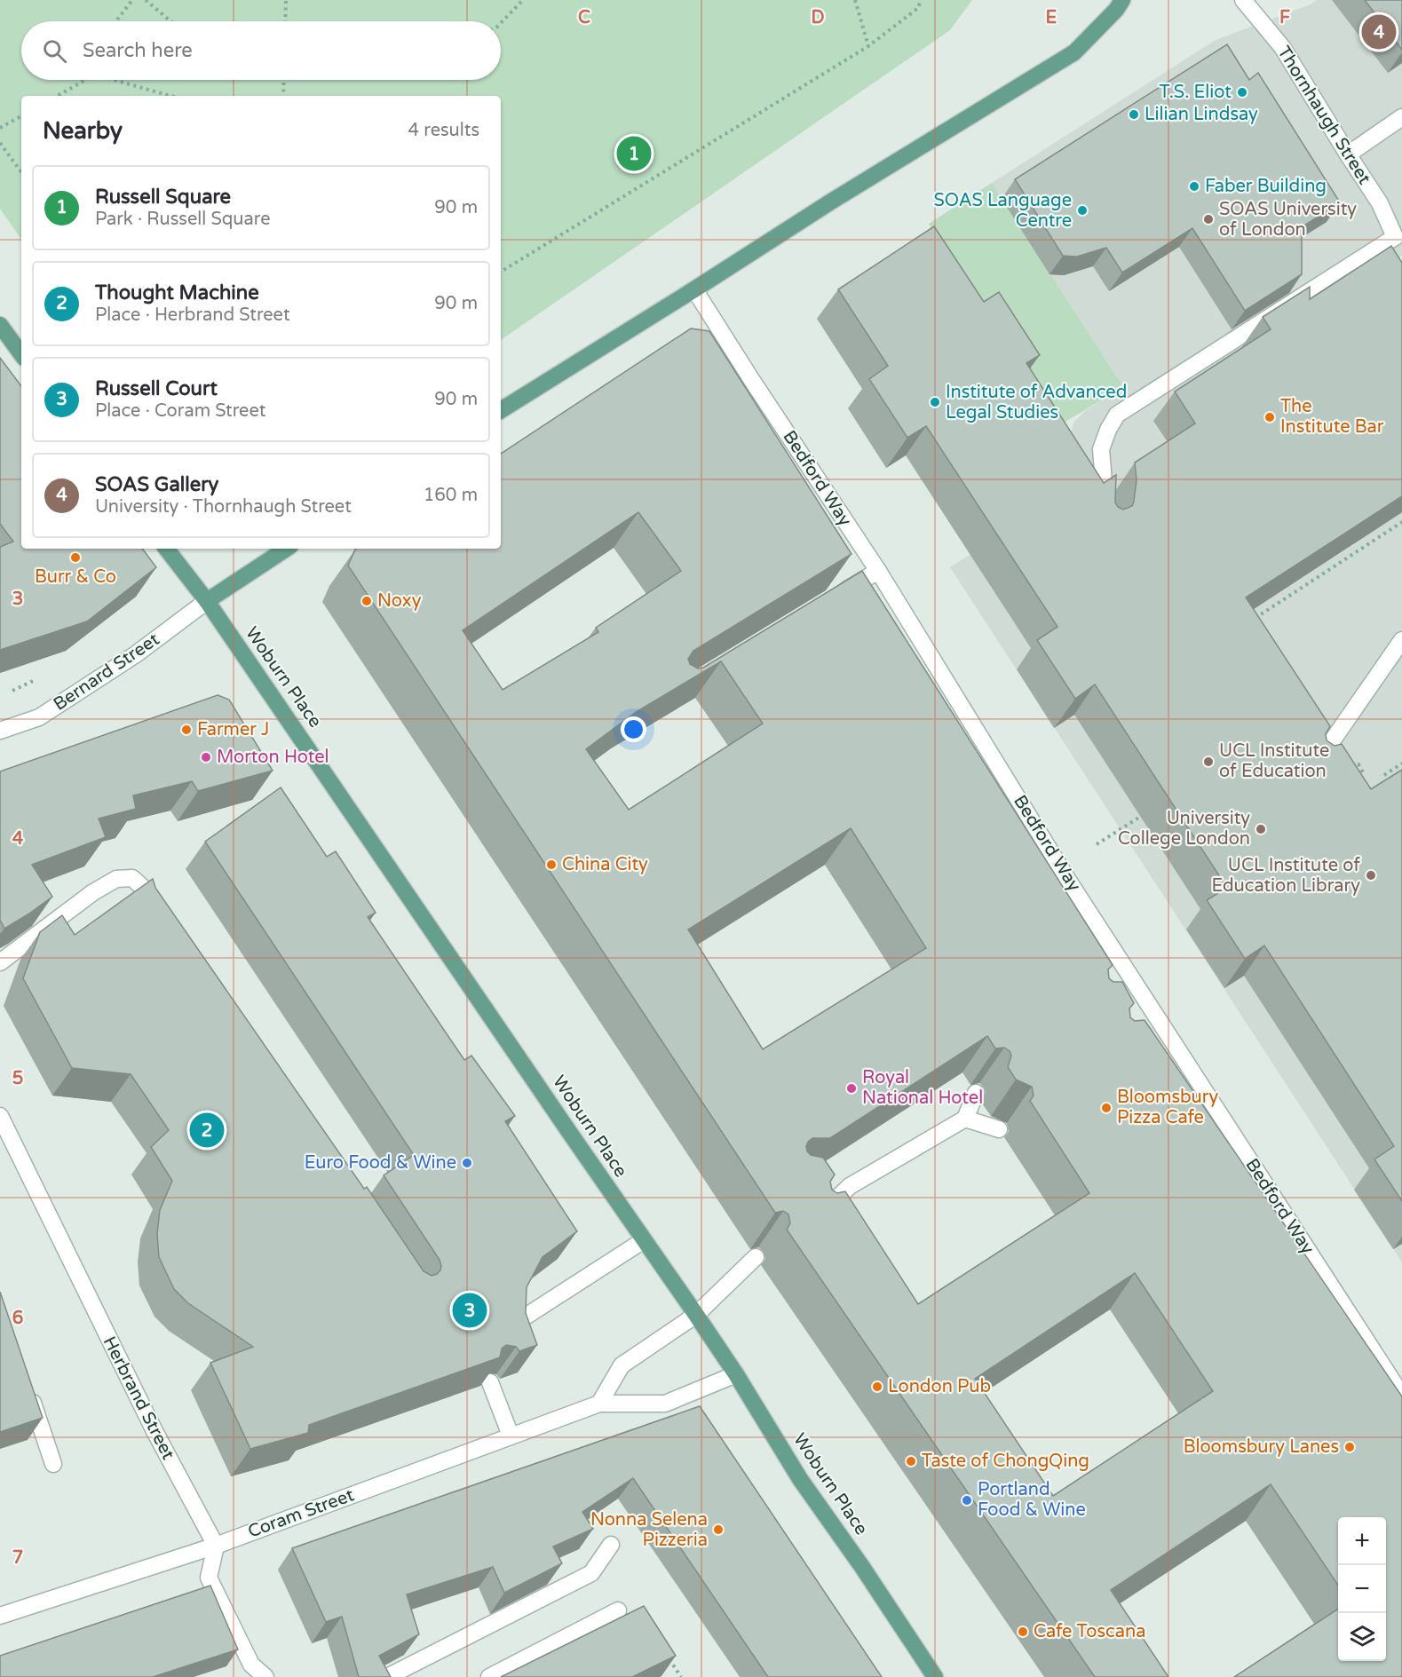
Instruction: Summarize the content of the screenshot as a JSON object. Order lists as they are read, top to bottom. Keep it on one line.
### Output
{"streets":{"main road":["Woburn Place"],"street":["Thornhaugh Street","Bedford Way","Bernard Street","Herbrand Street","Coram Street"]},"crossings":[["Bernard Street","Woburn Place"],["Woburn Place","Coram Street"],["Herbrand Street","Coram Street"]],"places":["T.S. Eliot","Lilian Lindsay","Faber Building","SOAS Language Centre","SOAS University of London","Institute of Advanced Legal Studies","The Institute Bar","Burr & Co","Noxy","Farmer J","Morton Hotel","UCL Institute of Education","University College London","China City","UCL Institute of Education Library","Royal National Hotel","Bloomsbury Pizza Cafe","Euro Food & Wine","London Pub","Bloomsbury Lanes","Taste of ChongQing","Portland Food & Wine","Nonna Selena Pizzeria","Cafe Toscana"],"page":{"pins":["4","1","2","3"],"search":"Search here","heading":["Nearby","4 results"],"list":[{"mark":"1","name":"Russell Square","note":"Park · Russell Square","value":"90 m"},{"mark":"2","name":"Thought Machine","note":"Place · Herbrand Street","value":"90 m"},{"mark":"3","name":"Russell Court","note":"Place · Coram Street","value":"90 m"},{"mark":"4","name":"SOAS Gallery","note":"University · Thornhaugh Street","value":"160 m"}],"map_buttons":["+","−"]},"grid":{"columns":["C","D","E","F"],"rows":["3","4","5","6","7"]}}
